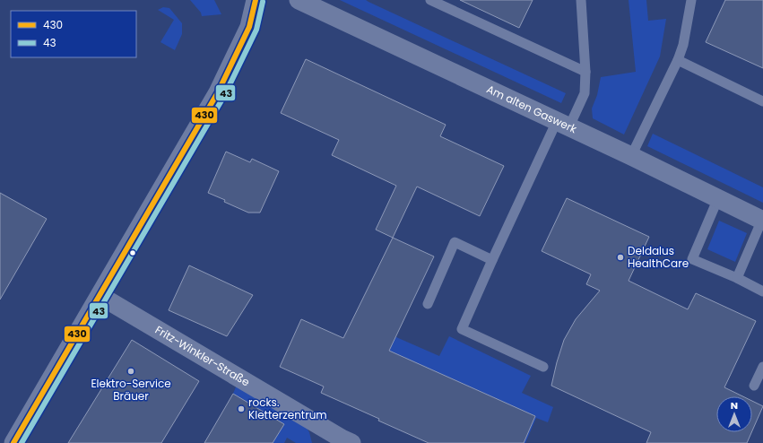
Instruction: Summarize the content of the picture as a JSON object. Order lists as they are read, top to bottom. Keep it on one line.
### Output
{"streets":{"street":["Am alten Gaswerk","Fritz-Winkler-Straße"]},"places":["Deldalus HealthCare","Elektro-Service Bräuer","rocks. Kletterzentrum"],"lines":["transit line 430","transit line 43"],"legend":["430","43"],"north":"top"}
